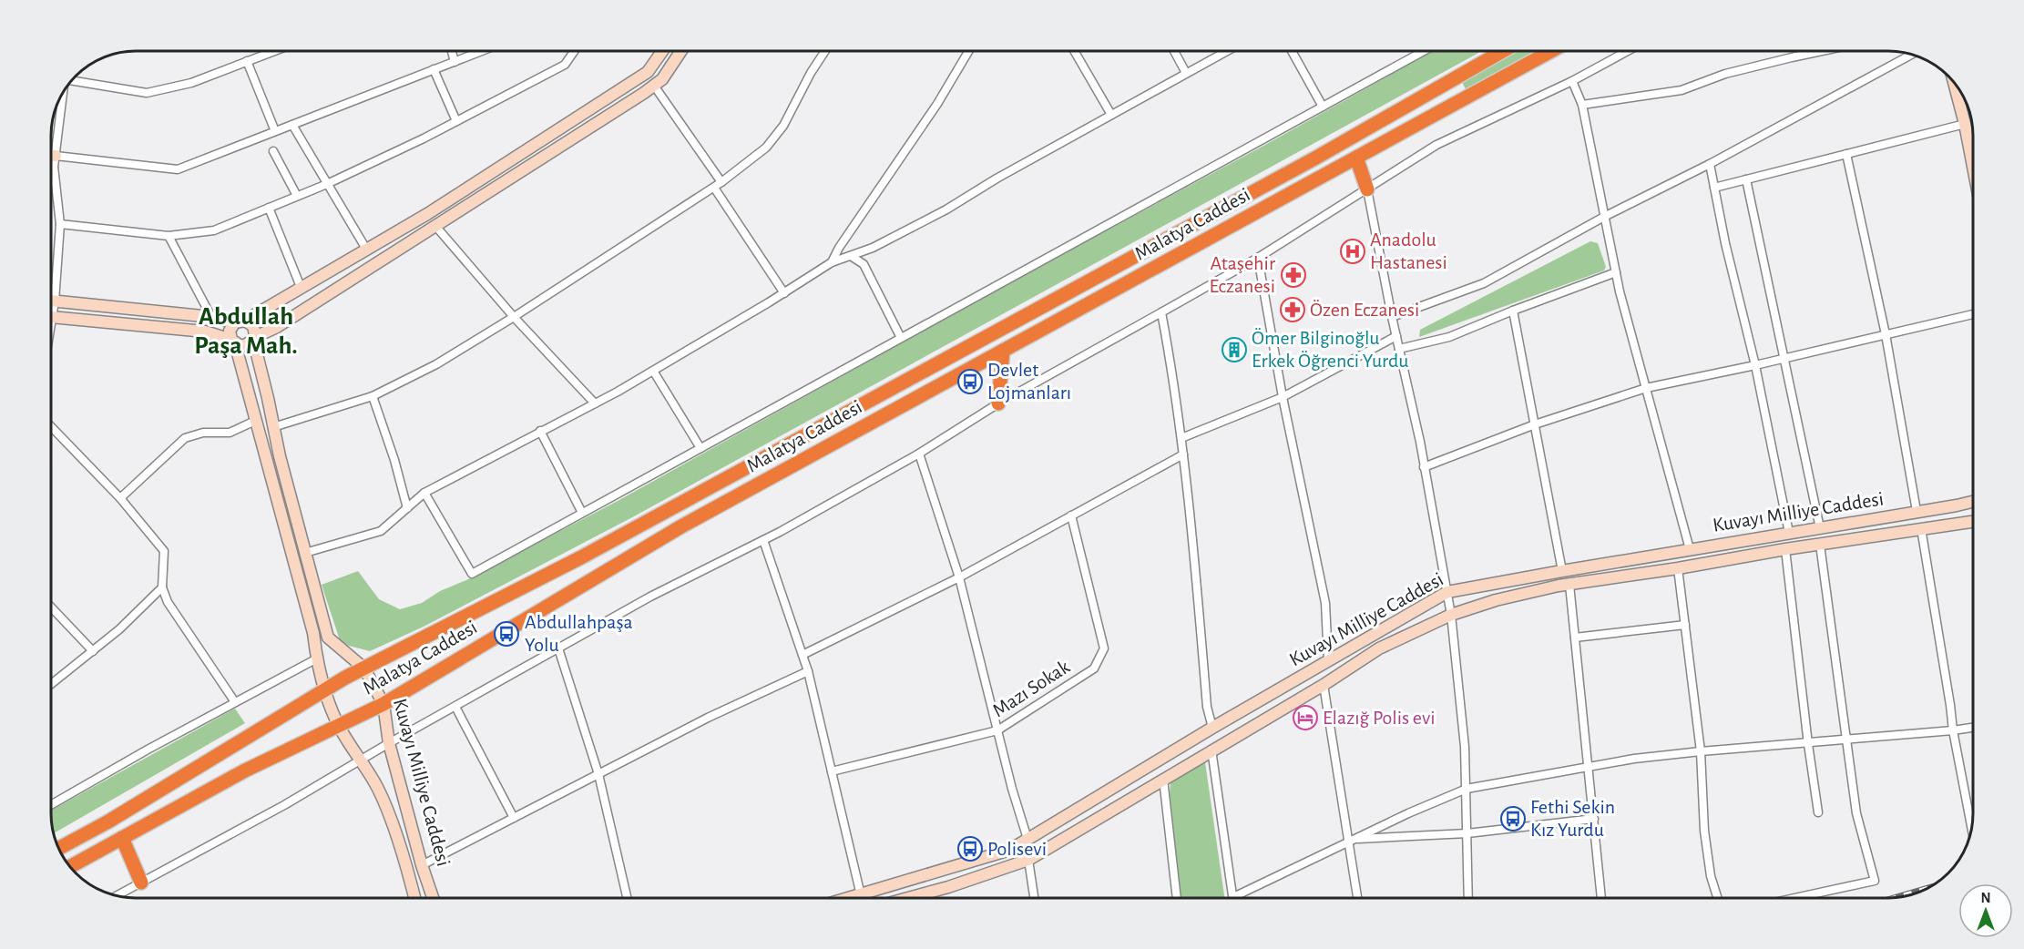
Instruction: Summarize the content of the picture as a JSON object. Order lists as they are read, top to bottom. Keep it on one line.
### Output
{"streets":{"highway":["Malatya Caddesi"],"main road":["Kuvayı Milliye Caddesi"],"street":["Mazı Sokak"]},"crossings":[["Malatya Caddesi","Kuvayı Milliye Caddesi"]],"districts":["Abdullah Paşa Mah."],"places":{"hospital":["Anadolu Hastanesi"],"pharmacy":["Ataşehir Eczanesi","Özen Eczanesi"],"building":["Ömer Bilginoğlu Erkek Öğrenci Yurdu"],"bus stop":["Devlet Lojmanları","Abdullahpaşa Yolu","Fethi Sekin Kız Yurdu","Polisevi"],"hotel":["Elazığ Polis evi"]},"north":"top"}
